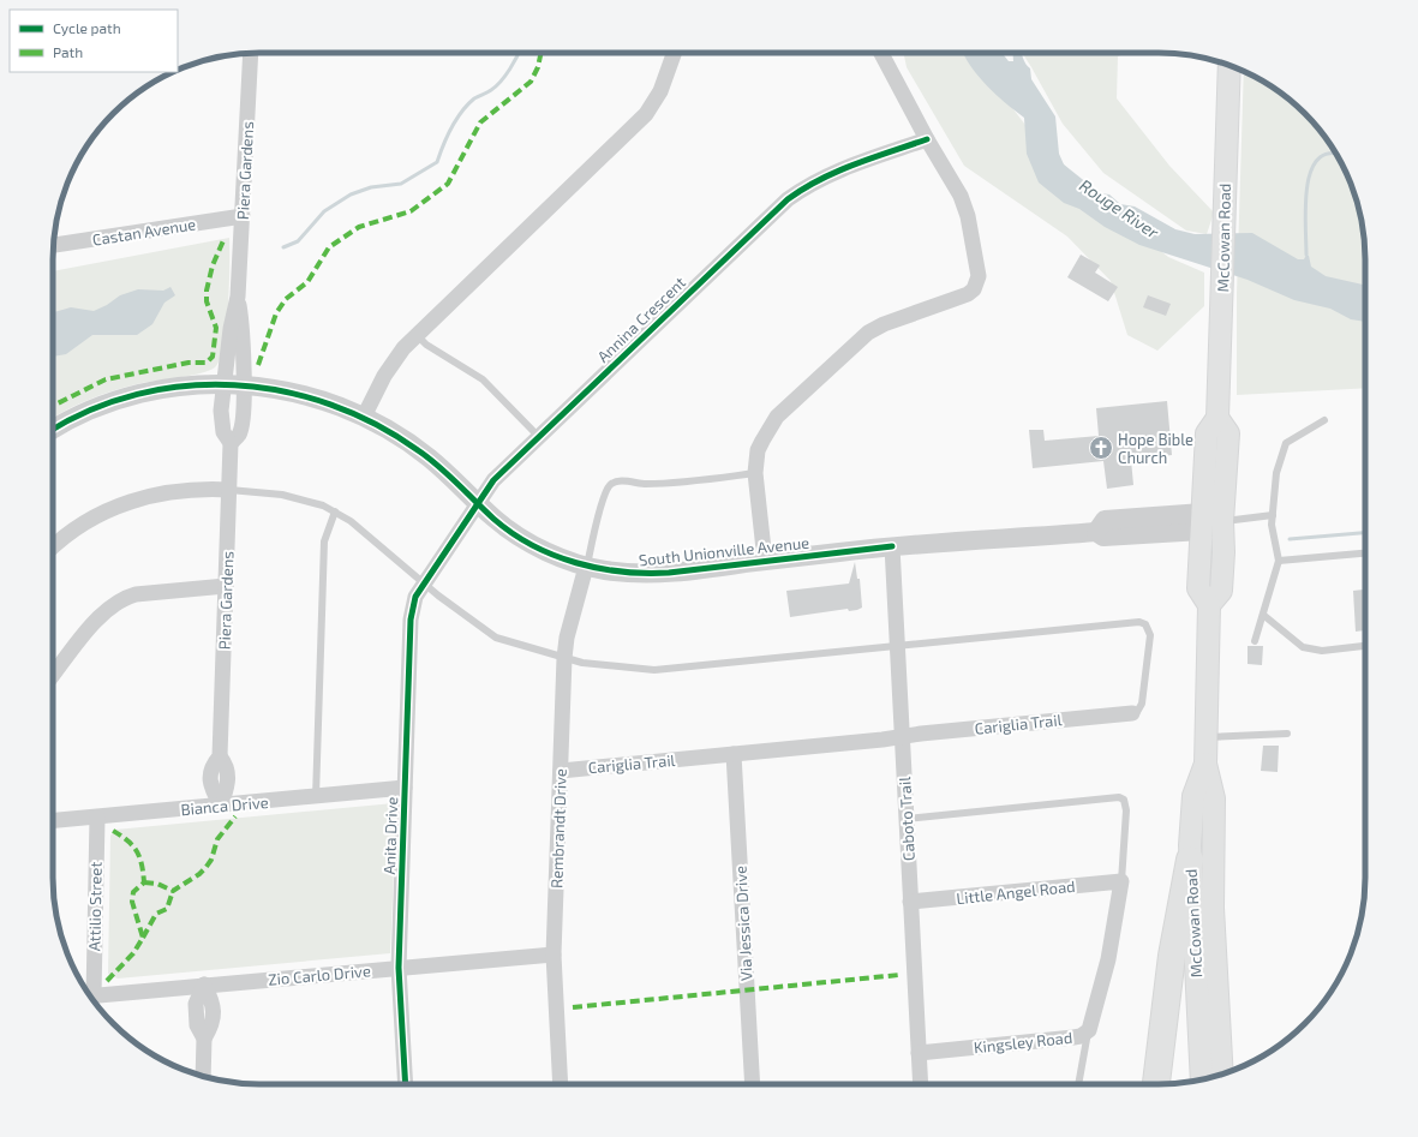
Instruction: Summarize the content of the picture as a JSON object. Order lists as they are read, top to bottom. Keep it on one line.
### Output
{"streets":{"main road":["McCowan Road"],"street":["Piera Gardens","Castan Avenue","Annina Crescent","South Unionville Avenue","Cariglia Trail","Bianca Drive","Caboto Trail","Rembrandt Drive","Anita Drive","Little Angel Road","Attilio Street","Via Jessica Drive","Zio Carlo Drive","Kingsley Road"]},"crossings":[["Piera Gardens","Castan Avenue"],["Piera Gardens","South Unionville Avenue"],["Piera Gardens","Bianca Drive"],["McCowan Road","South Unionville Avenue"],["Annina Crescent","South Unionville Avenue"],["Annina Crescent","Anita Drive"],["South Unionville Avenue","Caboto Trail"],["South Unionville Avenue","Rembrandt Drive"],["Cariglia Trail","Caboto Trail"],["Cariglia Trail","Rembrandt Drive"],["Cariglia Trail","Via Jessica Drive"],["Bianca Drive","Anita Drive"],["Bianca Drive","Attilio Street"],["Caboto Trail","Little Angel Road"],["Caboto Trail","Kingsley Road"],["Rembrandt Drive","Zio Carlo Drive"],["Anita Drive","Zio Carlo Drive"],["Little Angel Road","Kingsley Road"]],"water":["Rouge River"],"places":{"church":["Hope Bible Church"]},"legend":["Cycle path","Path"]}
